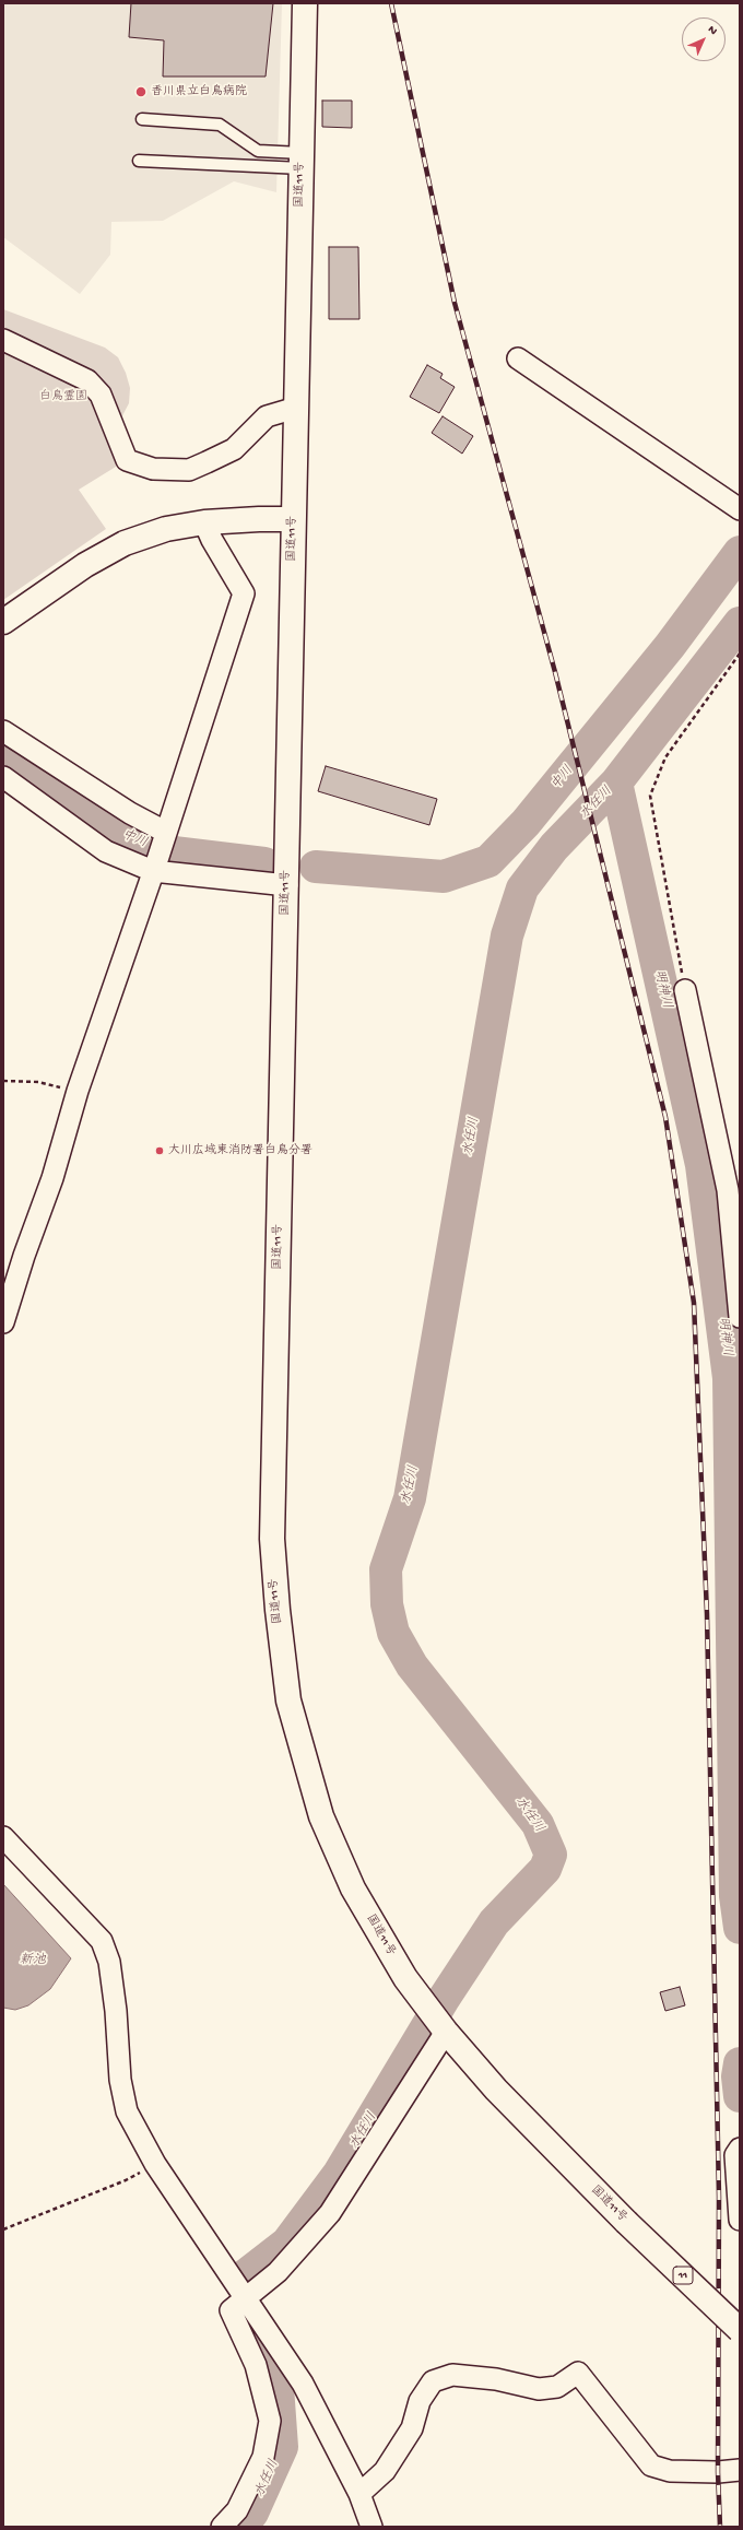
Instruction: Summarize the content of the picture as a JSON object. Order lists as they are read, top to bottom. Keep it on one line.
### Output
{"streets":{"main road":["国道11号","11"]},"water":["中川","水任川","明神川","新池"],"parks":["白鳥霊園"],"places":["香川県立白鳥病院","大川広域東消防署白鳥分署"],"north":"top right"}
